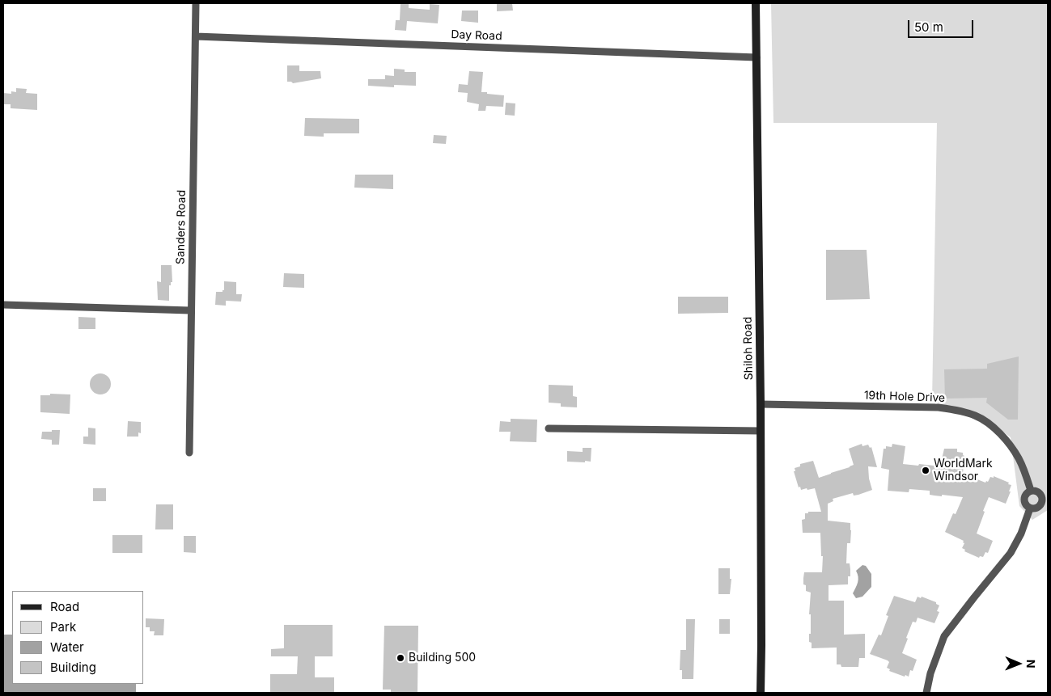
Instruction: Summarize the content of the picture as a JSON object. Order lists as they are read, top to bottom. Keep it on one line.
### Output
{"streets":{"main road":["Shiloh Road"],"street":["Day Road","Sanders Road","19th Hole Drive"]},"crossings":[["Day Road","Sanders Road"],["Day Road","Shiloh Road"],["Shiloh Road","19th Hole Drive"]],"places":["WorldMark Windsor","Building 500"],"legend":["Road","Park","Water","Building"],"scale_bar":"50 m","north":"right"}
